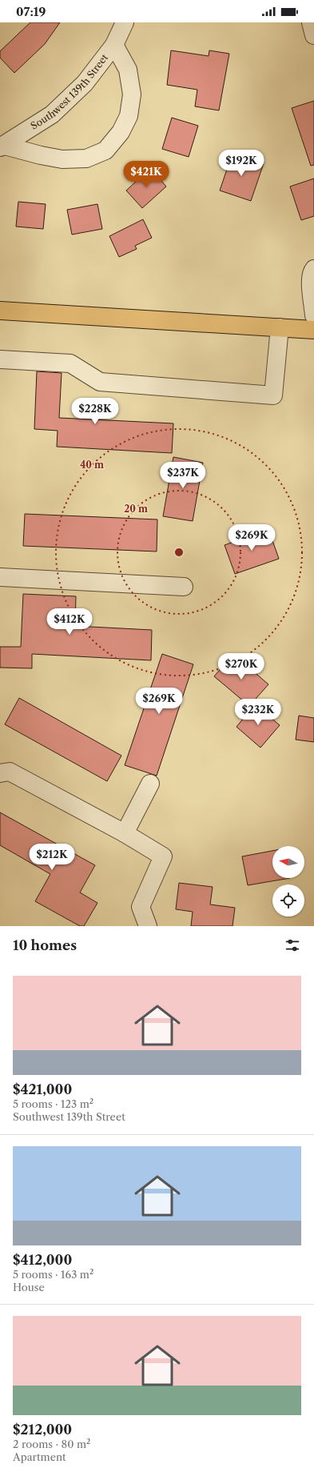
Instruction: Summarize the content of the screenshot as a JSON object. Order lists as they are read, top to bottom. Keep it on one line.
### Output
{"streets":{"street":["Southwest 139th Street"]},"north":"left","page":{"status":"07:19","price":["$192K","$421K","$228K","$237K","$269K","$412K","$270K","$269K","$232K","$212K"],"heading":"10 homes","list":[{"name":"$421,000","note":"5 rooms · 123 m² · Southwest 139th Street"},{"name":"$412,000","note":"5 rooms · 163 m² · House"},{"name":"$212,000","note":"2 rooms · 80 m² · Apartment"}]},"rings":["40 m","20 m"]}
